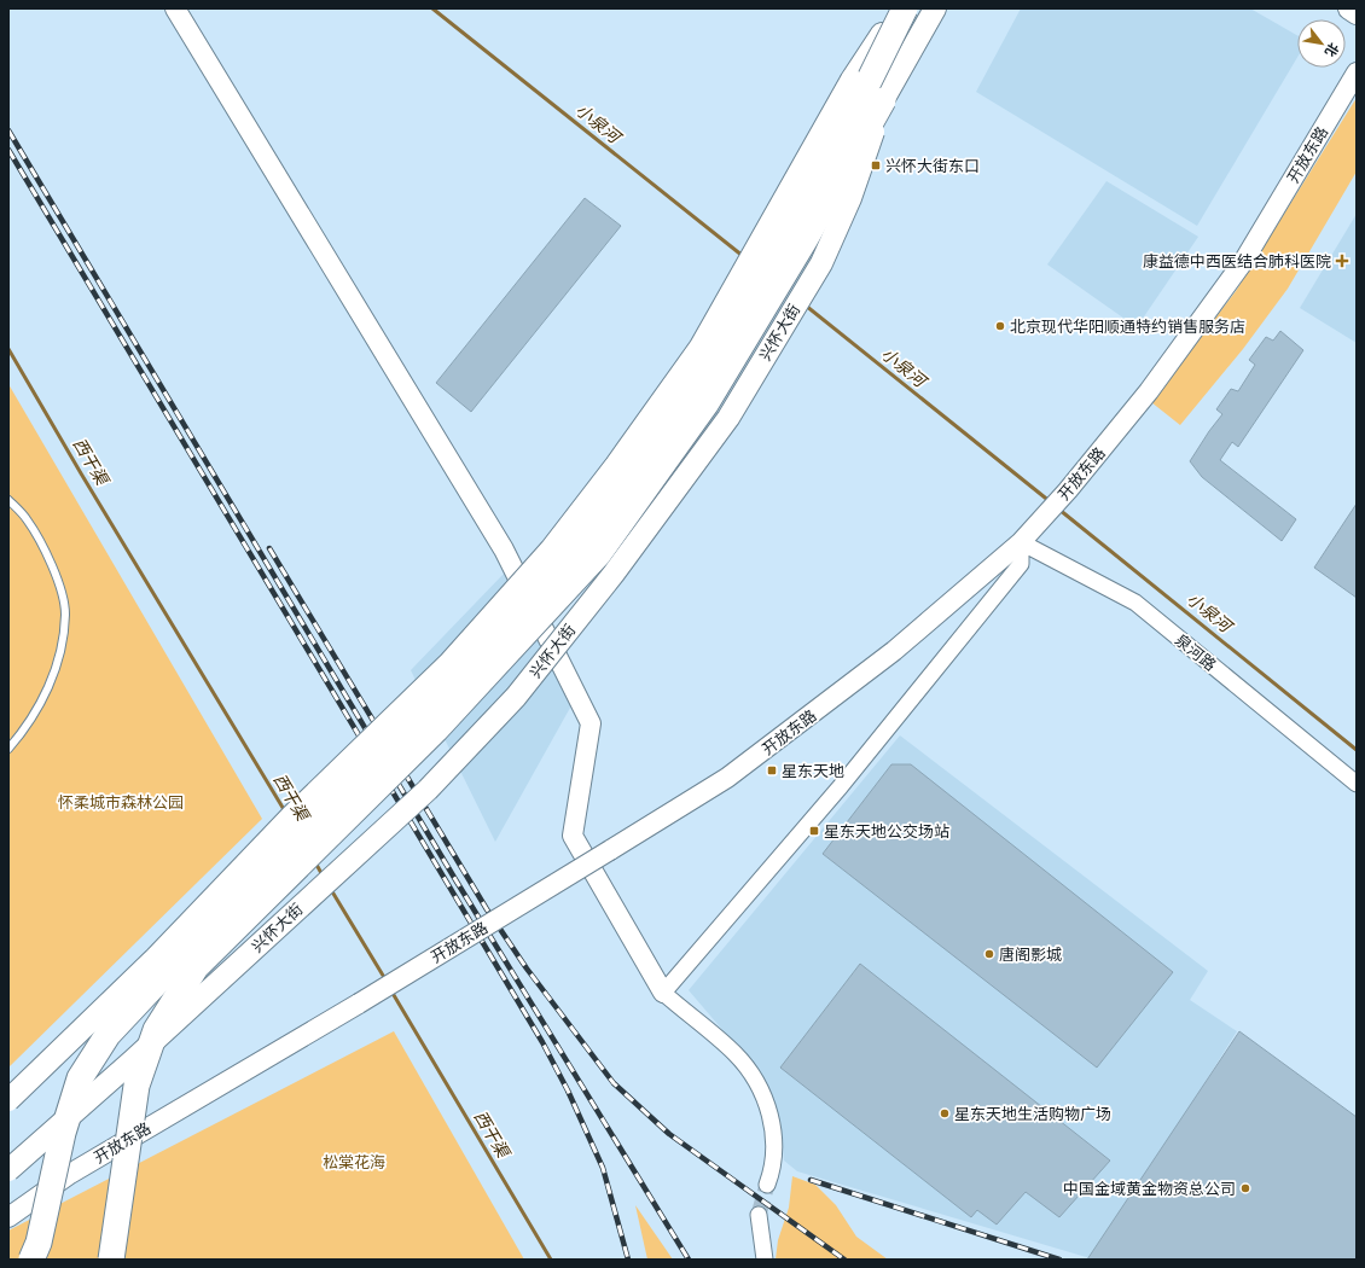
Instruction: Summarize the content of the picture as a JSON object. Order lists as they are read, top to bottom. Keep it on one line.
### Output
{"streets":{"main road":["兴怀大街"],"street":["开放东路","泉河路"]},"crossings":[["开放东路","泉河路"]],"water":["小泉河","西干渠"],"parks":["怀柔城市森林公园","松棠花海"],"places":{"transit":["兴怀大街东口","星东天地","星东天地公交场站"],"health":["康益德中西医结合肺科医院"],"other":["北京现代华阳顺通特约销售服务店","唐阁影城","星东天地生活购物广场","中国金域黄金物资总公司"]},"north":"bottom right"}
